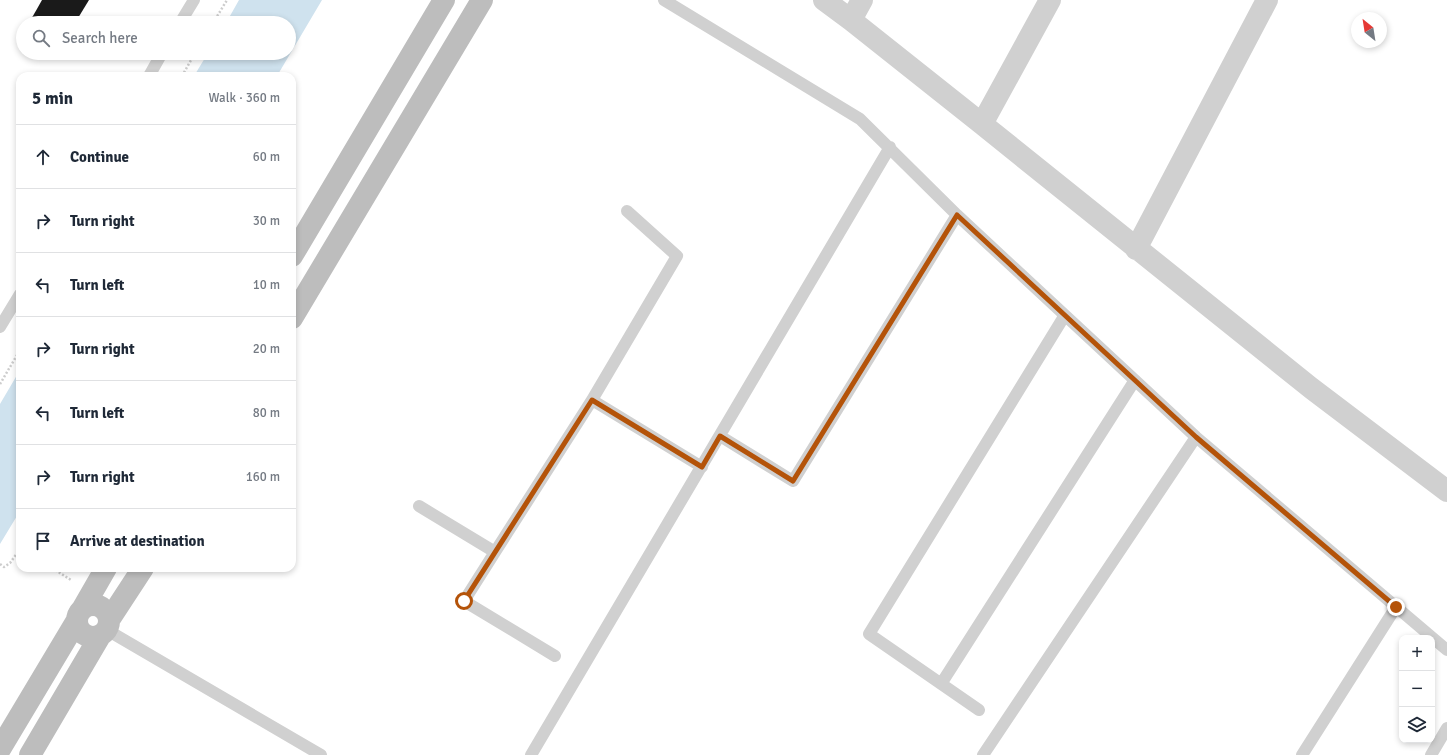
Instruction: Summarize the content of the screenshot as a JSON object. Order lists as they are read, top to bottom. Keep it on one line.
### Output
{"north":"top left","page":{"search":"Search here","heading":["5 min","Walk · 360 m"],"list":[["Continue","60 m"],["Turn right","30 m"],["Turn left","10 m"],["Turn right","20 m"],["Turn left","80 m"],["Turn right","160 m"],"Arrive at destination"],"map_buttons":["+","−"]}}
